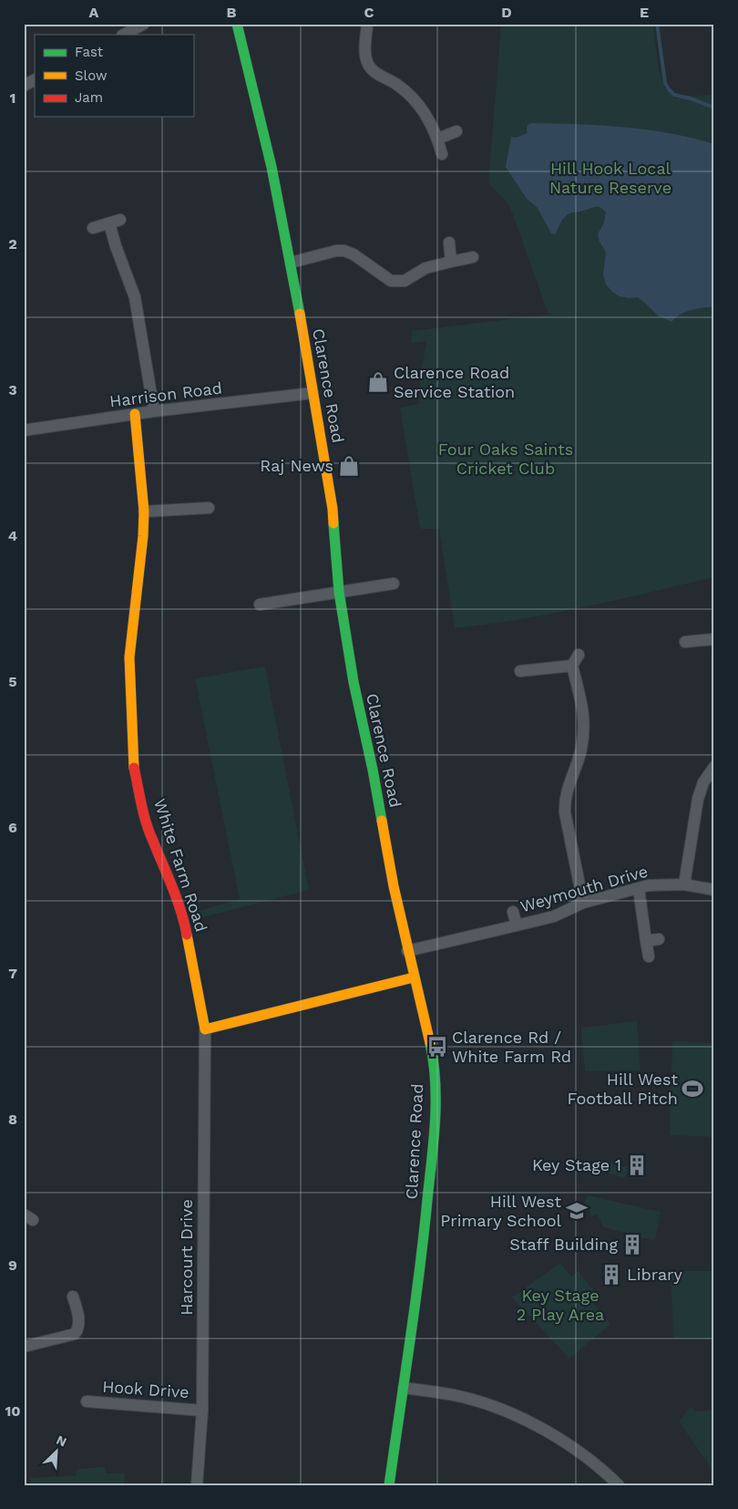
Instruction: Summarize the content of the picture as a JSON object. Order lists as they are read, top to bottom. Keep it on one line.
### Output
{"streets":{"street":["Clarence Road","Harrison Road","White Farm Road","Weymouth Drive","Harcourt Drive","Hook Drive"]},"crossings":[["Clarence Road","Harrison Road"],["Clarence Road","Weymouth Drive"],["Harrison Road","White Farm Road"],["White Farm Road","Harcourt Drive"],["Harcourt Drive","Hook Drive"]],"parks":["Hill Hook Local Nature Reserve","Four Oaks Saints Cricket Club","Key Stage 2 Play Area"],"places":{"shop":["Clarence Road Service Station","Raj News"],"bus stop":["Clarence Rd / White Farm Rd"],"sports":["Hill West Football Pitch"],"building":["Key Stage 1","Staff Building","Library"],"school or university":["Hill West Primary School"]},"legend":["Fast","Slow","Jam"],"north":"top right","grid":{"columns":["A","B","C","D","E"],"rows":["1","2","3","4","5","6","7","8","9","10"]}}
